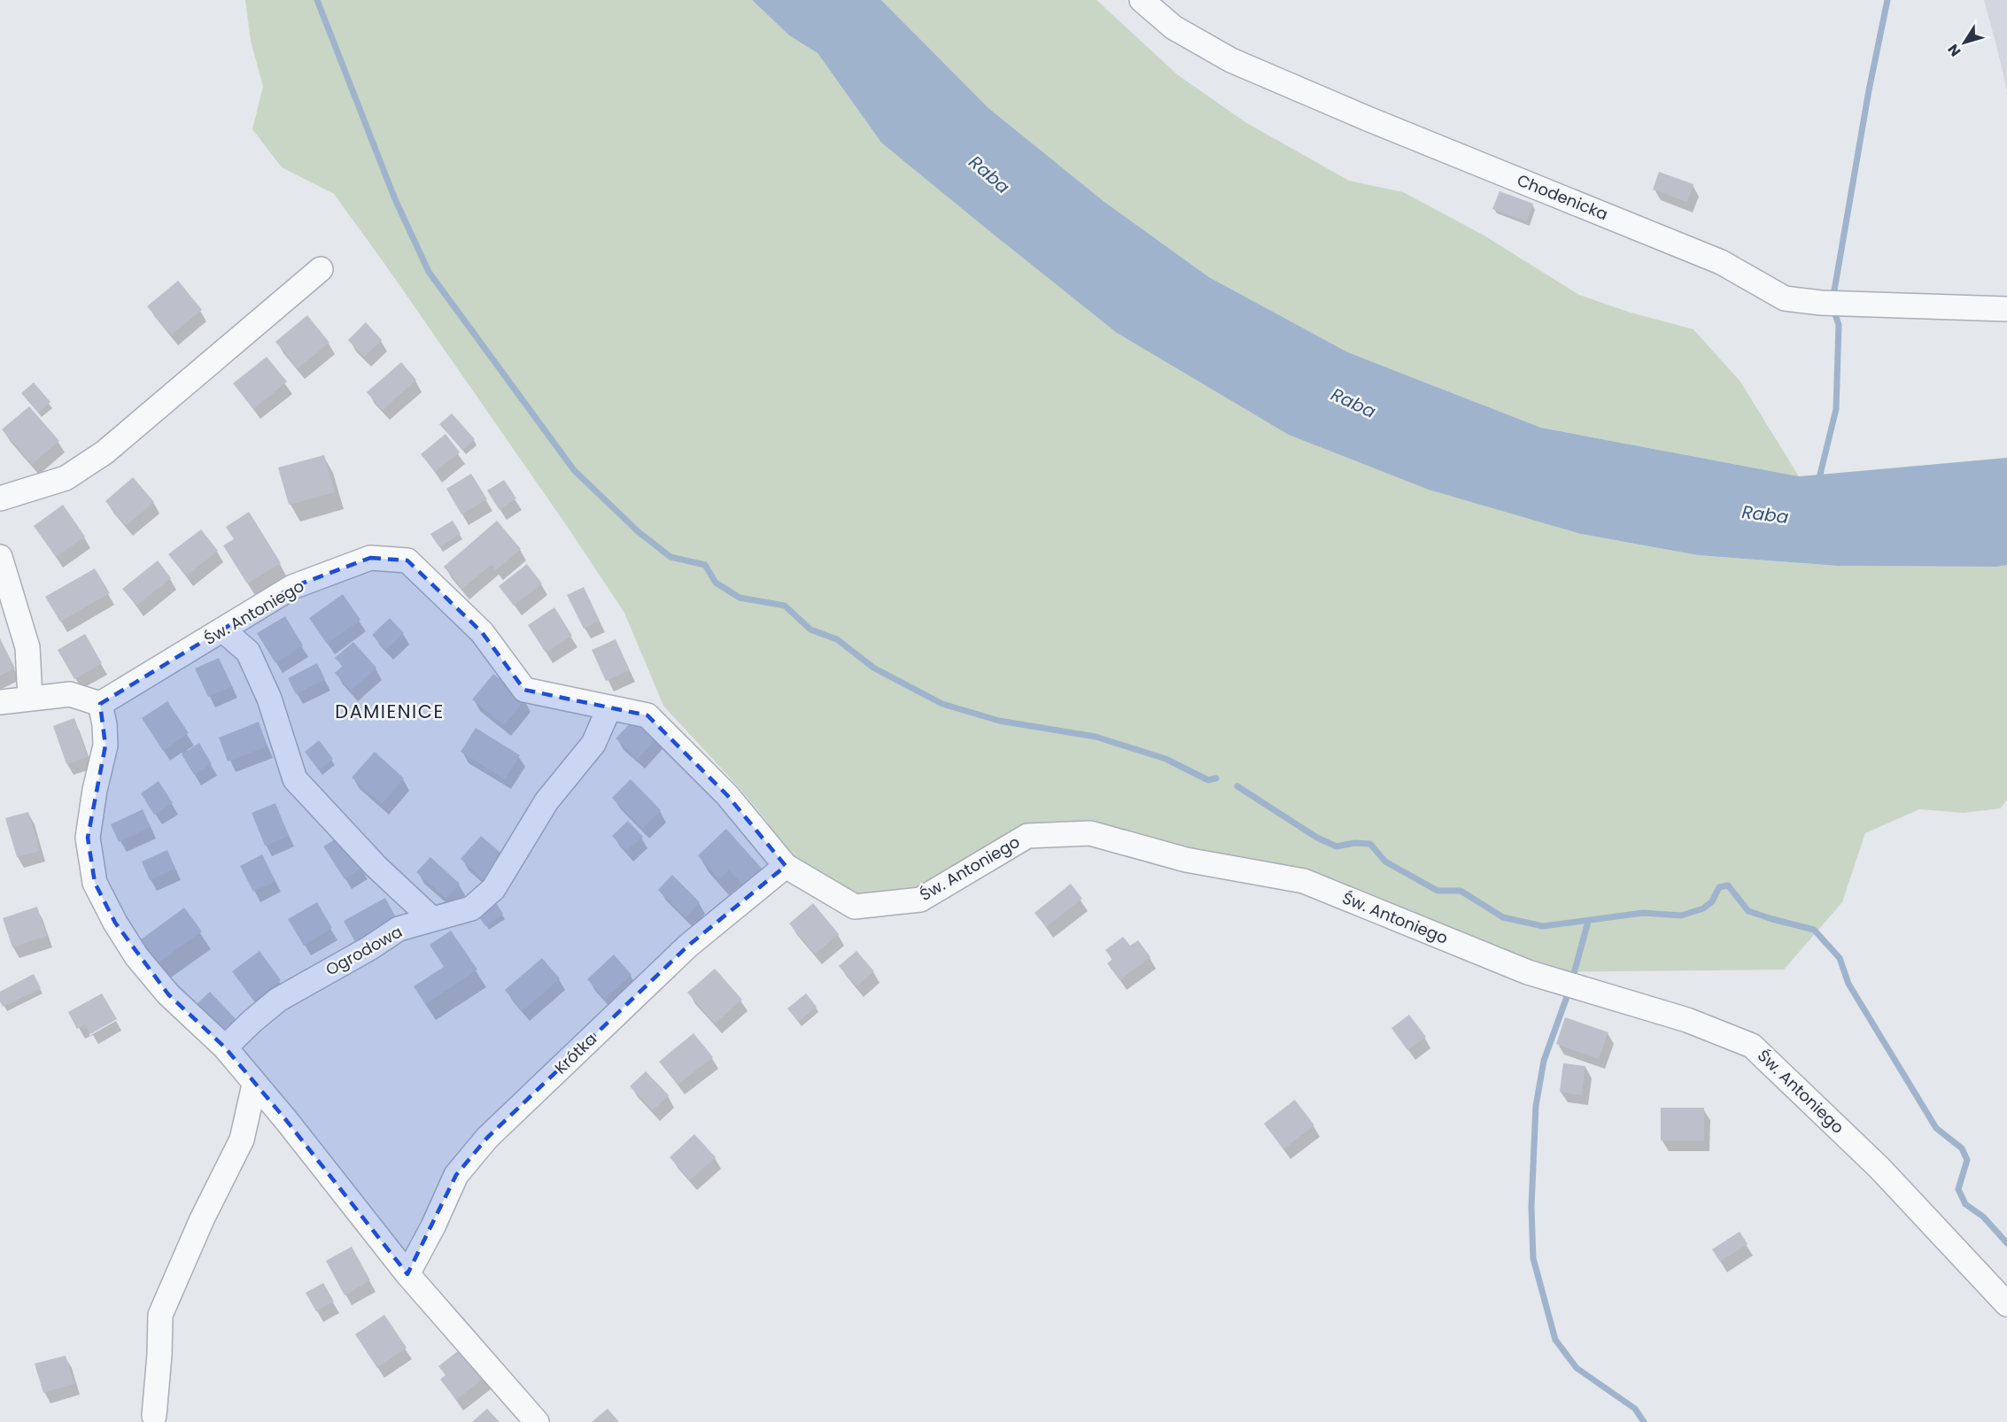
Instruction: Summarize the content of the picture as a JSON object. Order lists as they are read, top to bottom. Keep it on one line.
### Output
{"streets":{"street":["Chodenicka","Św. Antoniego","Ogrodowa","Krótka"]},"crossings":[["Św. Antoniego","Ogrodowa"],["Św. Antoniego","Krótka"]],"districts":["DAMIENICE"],"water":["Raba"],"north":"bottom left"}
